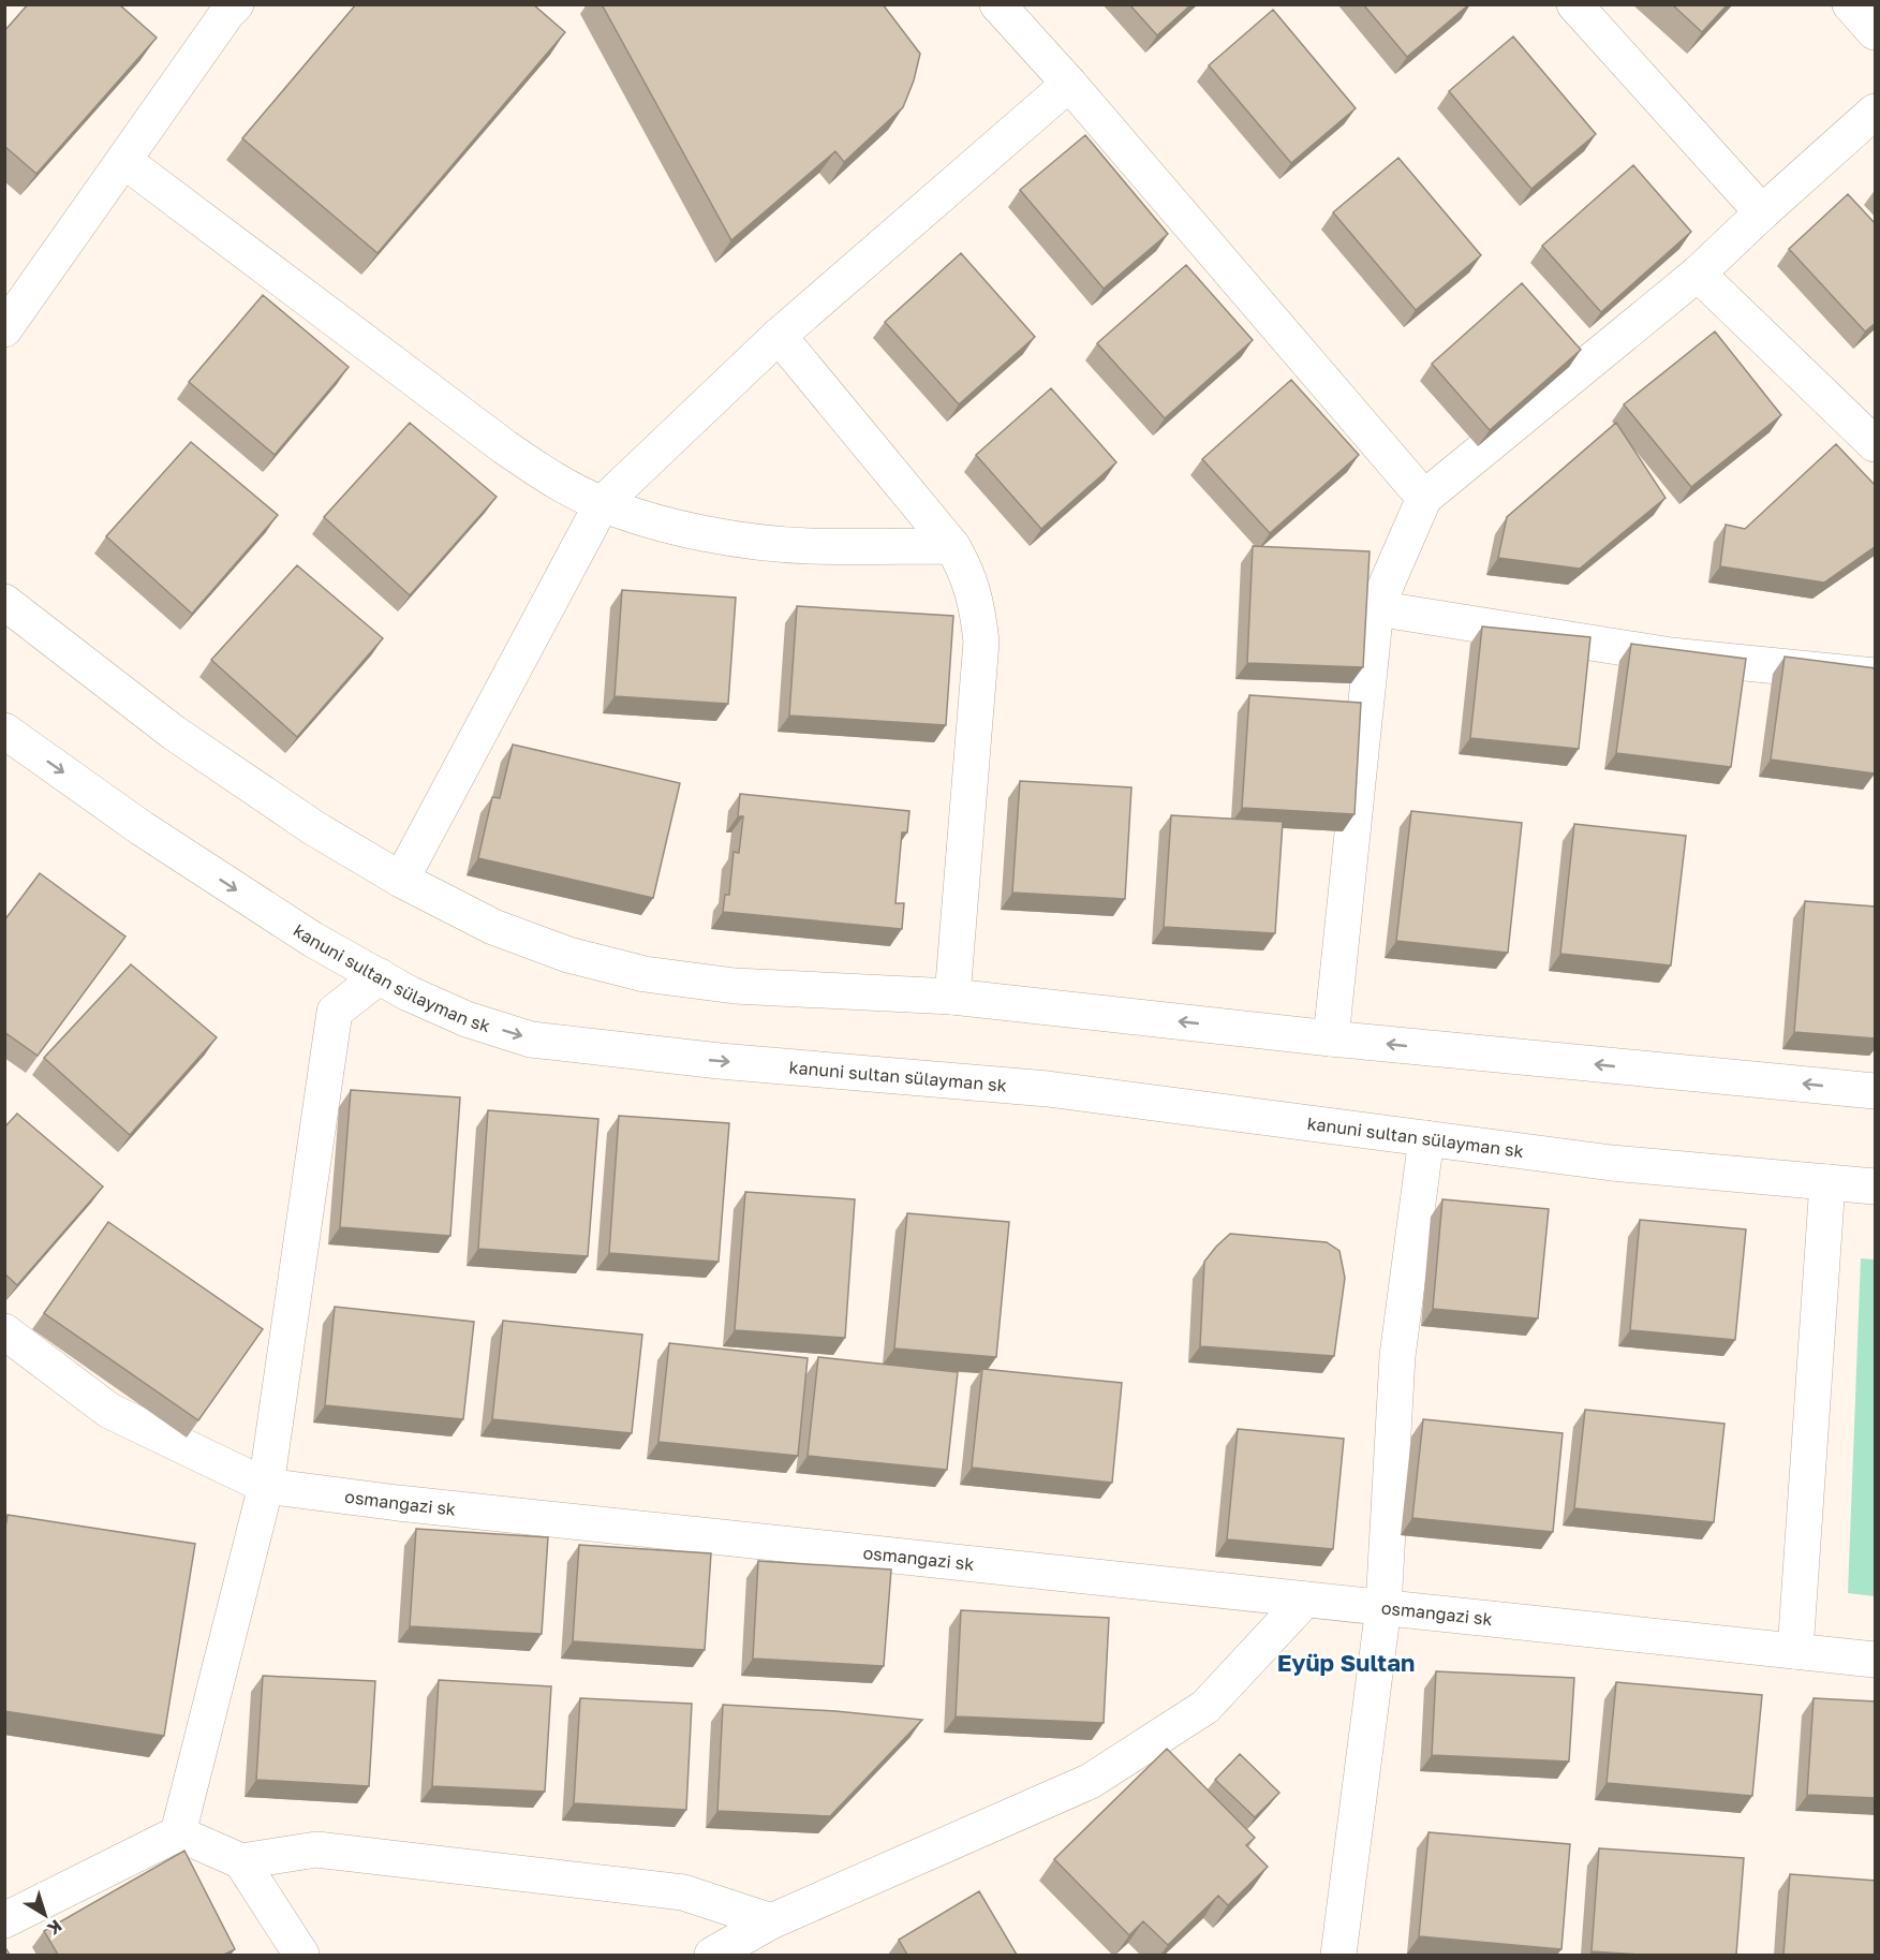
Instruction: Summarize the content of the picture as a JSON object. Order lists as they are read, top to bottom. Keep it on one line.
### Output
{"streets":{"street":["kanuni sultan sülayman sk","osmangazi sk"]},"districts":["Eyüp Sultan"],"north":"bottom right"}
